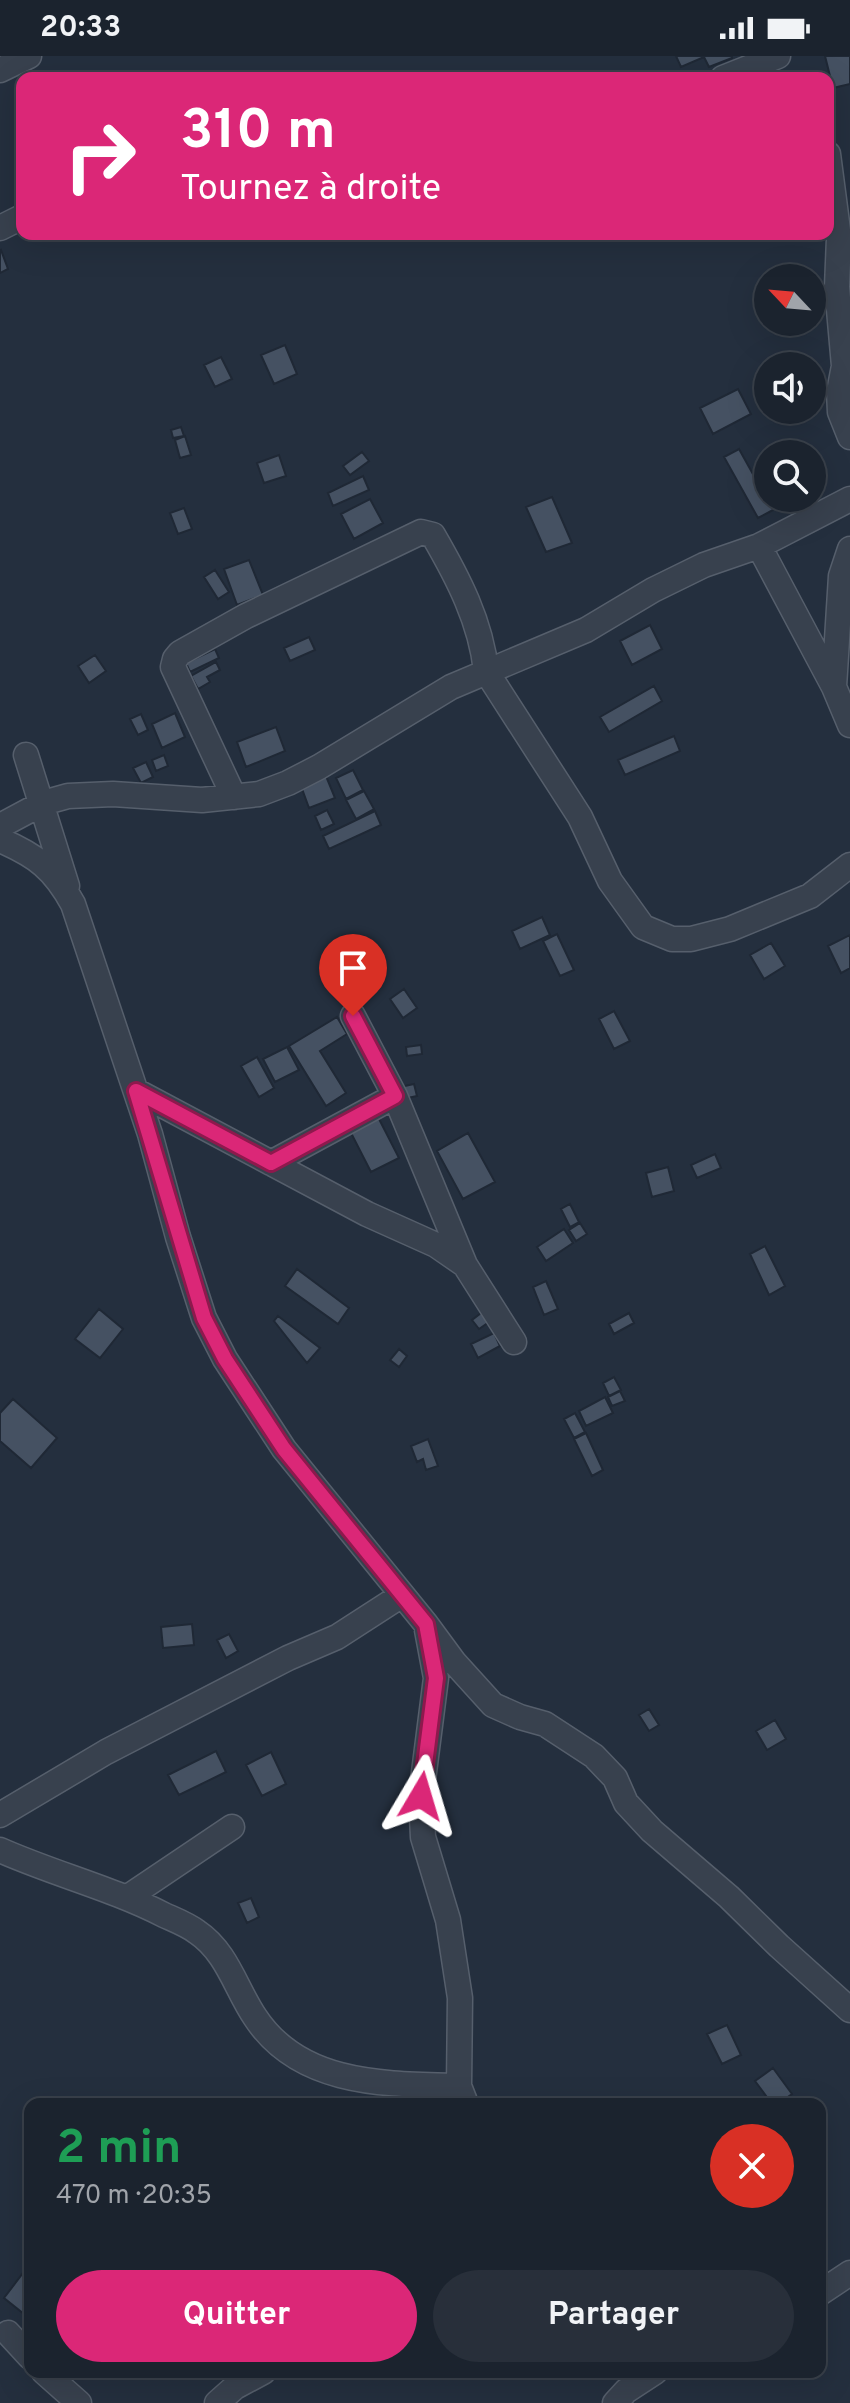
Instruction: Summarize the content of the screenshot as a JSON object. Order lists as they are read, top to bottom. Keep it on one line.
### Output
{"north":"top left","page":{"status":"20:33","turn":["310 m","Tournez à droite"],"heading":["2 min","470 m · 20:35"],"buttons":["Quitter","Partager"]}}
